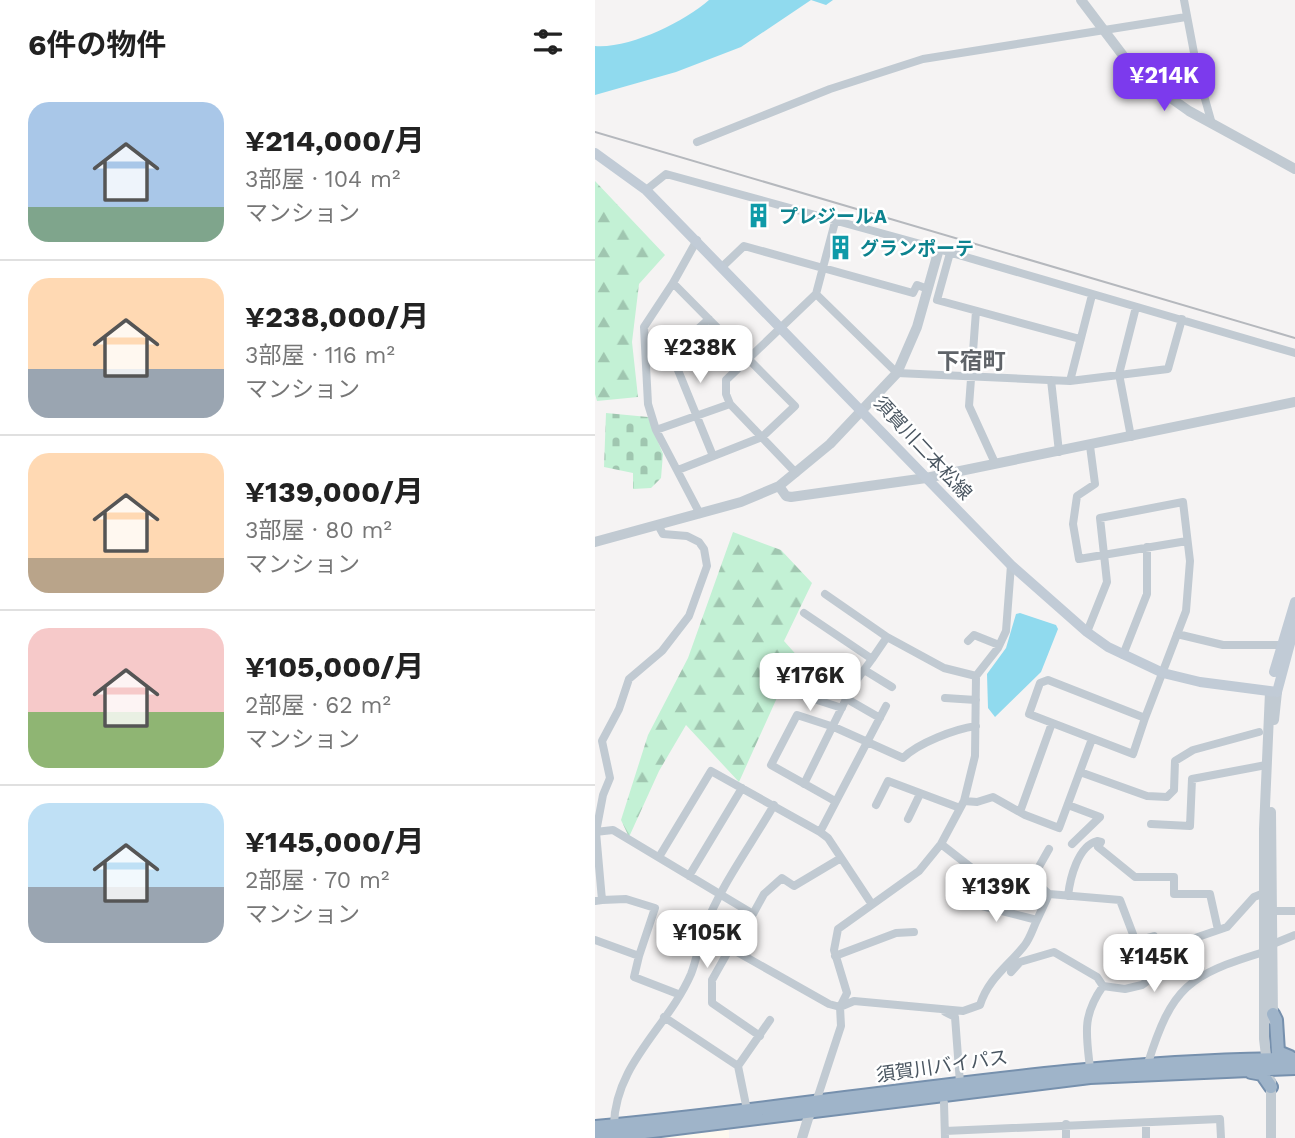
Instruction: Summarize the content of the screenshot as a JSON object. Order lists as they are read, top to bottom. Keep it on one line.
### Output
{"streets":{"highway":["須賀川バイパス"],"main road":["須賀川二本松線"]},"districts":["下宿町"],"places":{"building":["プレジールA","グランポーテ"]},"page":{"heading":"6件の物件","price":["¥214K","¥238K","¥176K","¥139K","¥105K","¥145K"],"list":[{"name":"¥214,000/月","note":"3部屋 · 104 m² · マンション"},{"name":"¥238,000/月","note":"3部屋 · 116 m² · マンション"},{"name":"¥139,000/月","note":"3部屋 · 80 m² · マンション"},{"name":"¥105,000/月","note":"2部屋 · 62 m² · マンション"},{"name":"¥145,000/月","note":"2部屋 · 70 m² · マンション"}]}}
